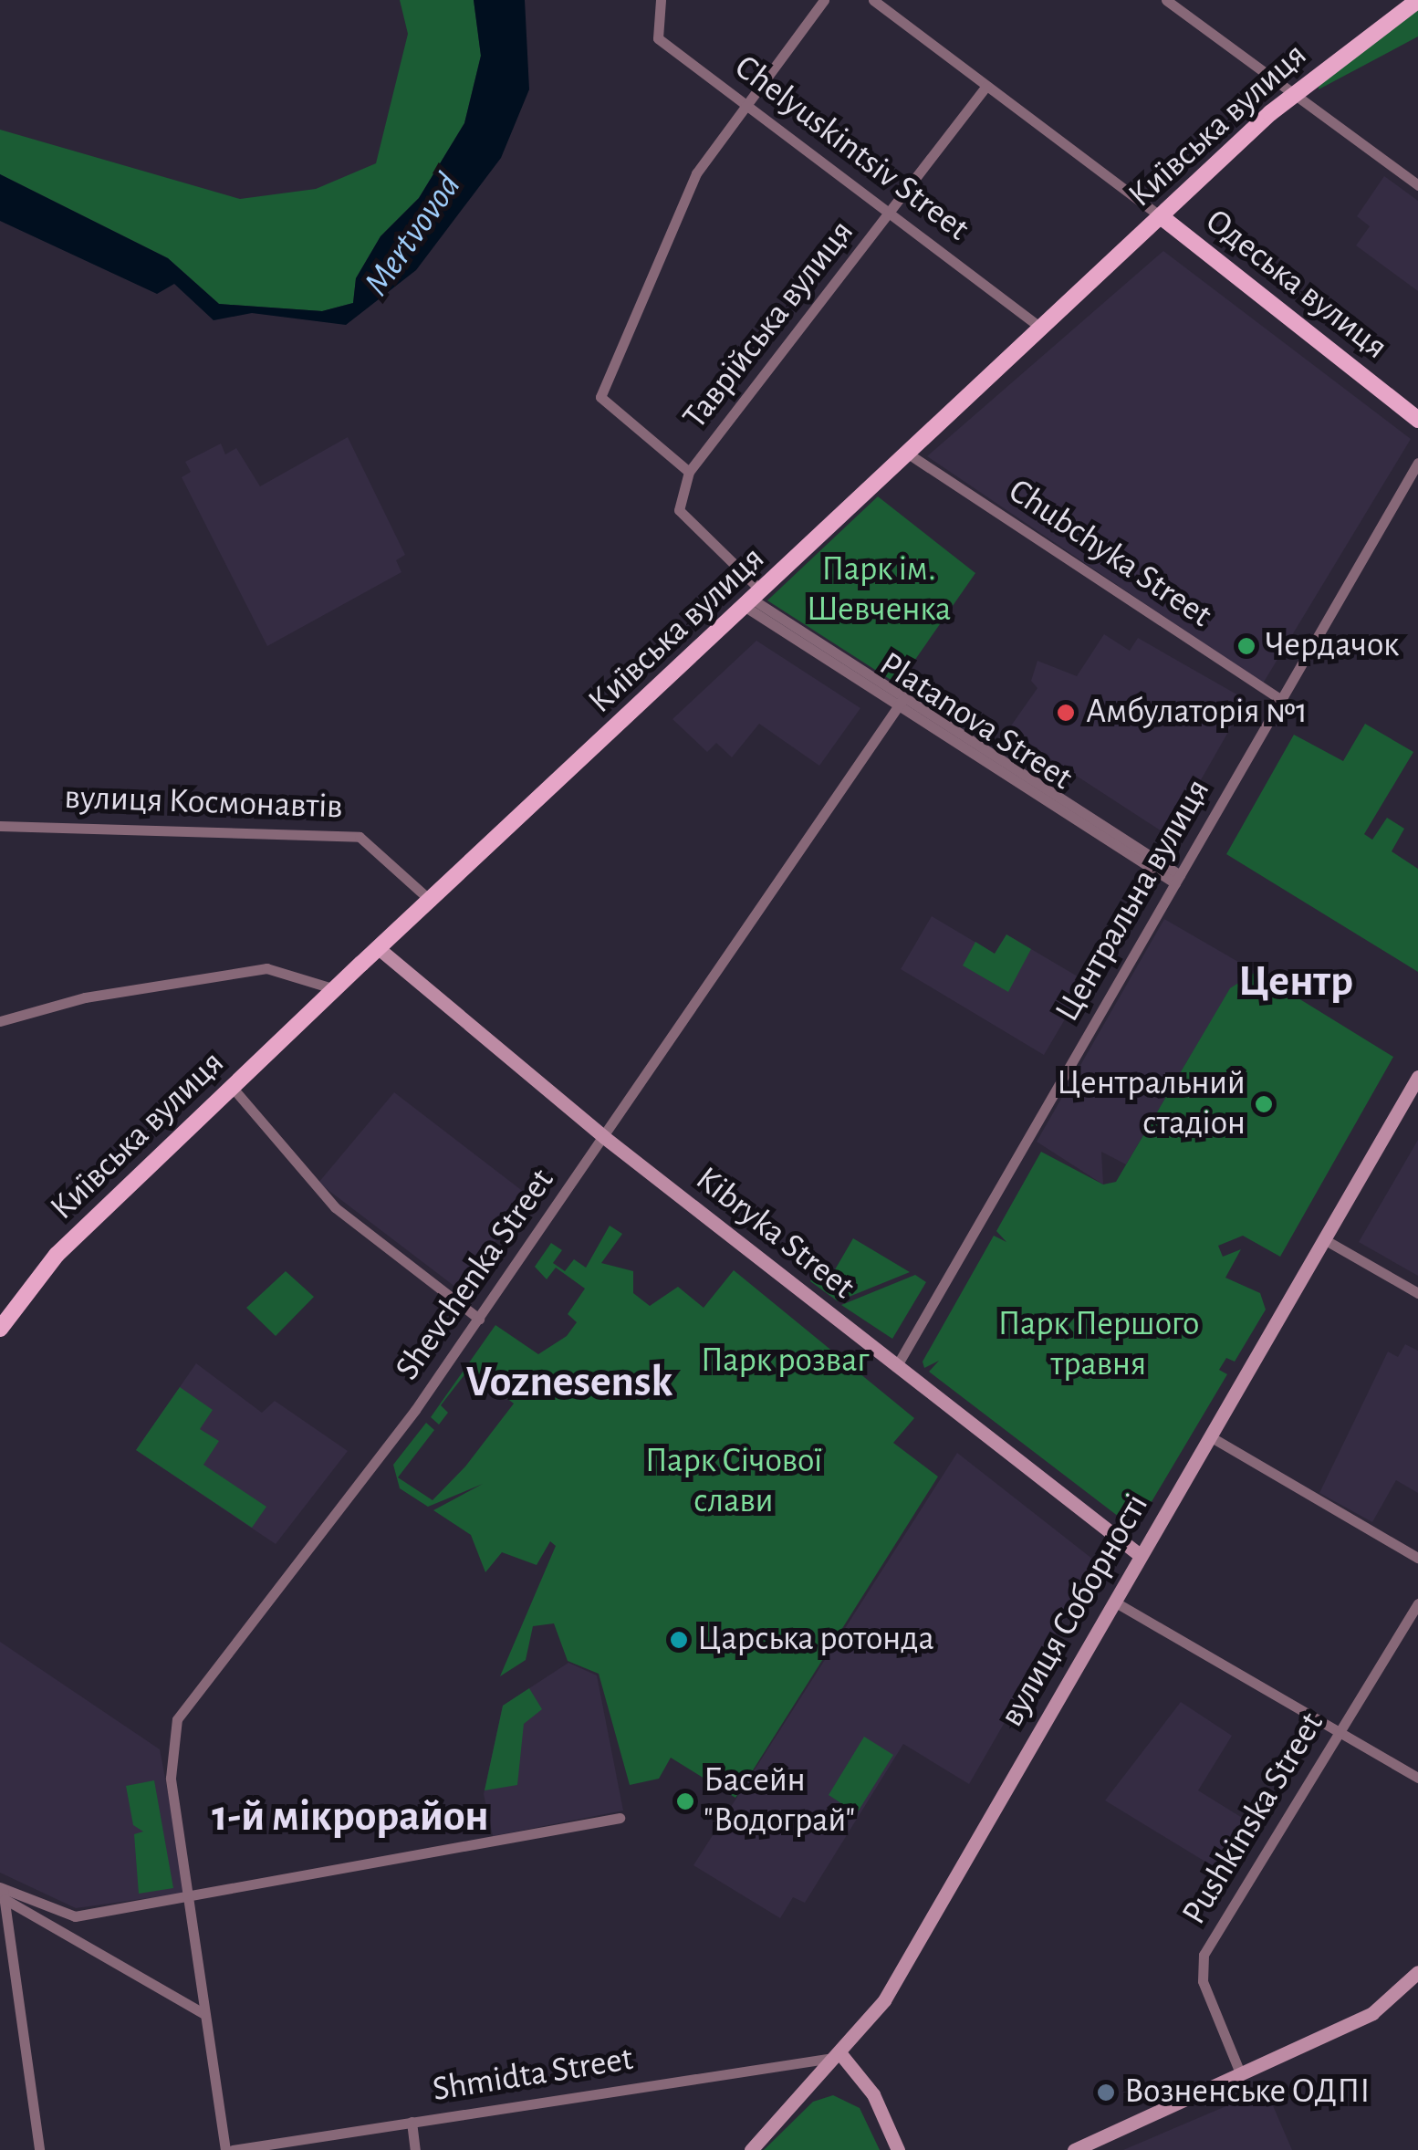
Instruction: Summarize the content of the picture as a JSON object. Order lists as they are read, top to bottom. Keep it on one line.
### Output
{"streets":{"main road":["Київська вулиця","Одеська вулиця","Kibryka Street","вулиця Соборності"],"street":["Chelyuskintsiv Street","Таврійська вулиця","Chubchyka Street","Platanova Street","вулиця Космонавтів","Центральна вулиця","Shevchenka Street","Pushkinska Street","Shmidta Street"]},"crossings":[["Київська вулиця","Chelyuskintsiv Street"],["Київська вулиця","Одеська вулиця"],["Київська вулиця","Таврійська вулиця"],["Київська вулиця","Chubchyka Street"],["Київська вулиця","Platanova Street"],["Київська вулиця","вулиця Космонавтів"],["Київська вулиця","Kibryka Street"],["Chelyuskintsiv Street","Таврійська вулиця"],["Одеська вулиця","Таврійська вулиця"],["Таврійська вулиця","Platanova Street"],["Chubchyka Street","Центральна вулиця"],["Platanova Street","Центральна вулиця"],["Platanova Street","Shevchenka Street"],["Центральна вулиця","Kibryka Street"],["Kibryka Street","Shevchenka Street"],["Kibryka Street","вулиця Соборності"],["Shevchenka Street","Shmidta Street"],["вулиця Соборності","Shmidta Street"]],"districts":["Центр","Voznesensk","1-й мікрорайон"],"water":["Mertvovod"],"parks":["Парк ім. Шевченка","Парк Першого травня","Парк розваг","Парк Січової слави"],"places":["Чердачок","Амбулаторія №1","Центральний стадіон","Царська ротонда","Басейн \"Водограй\"","Возненське ОДПІ"]}
